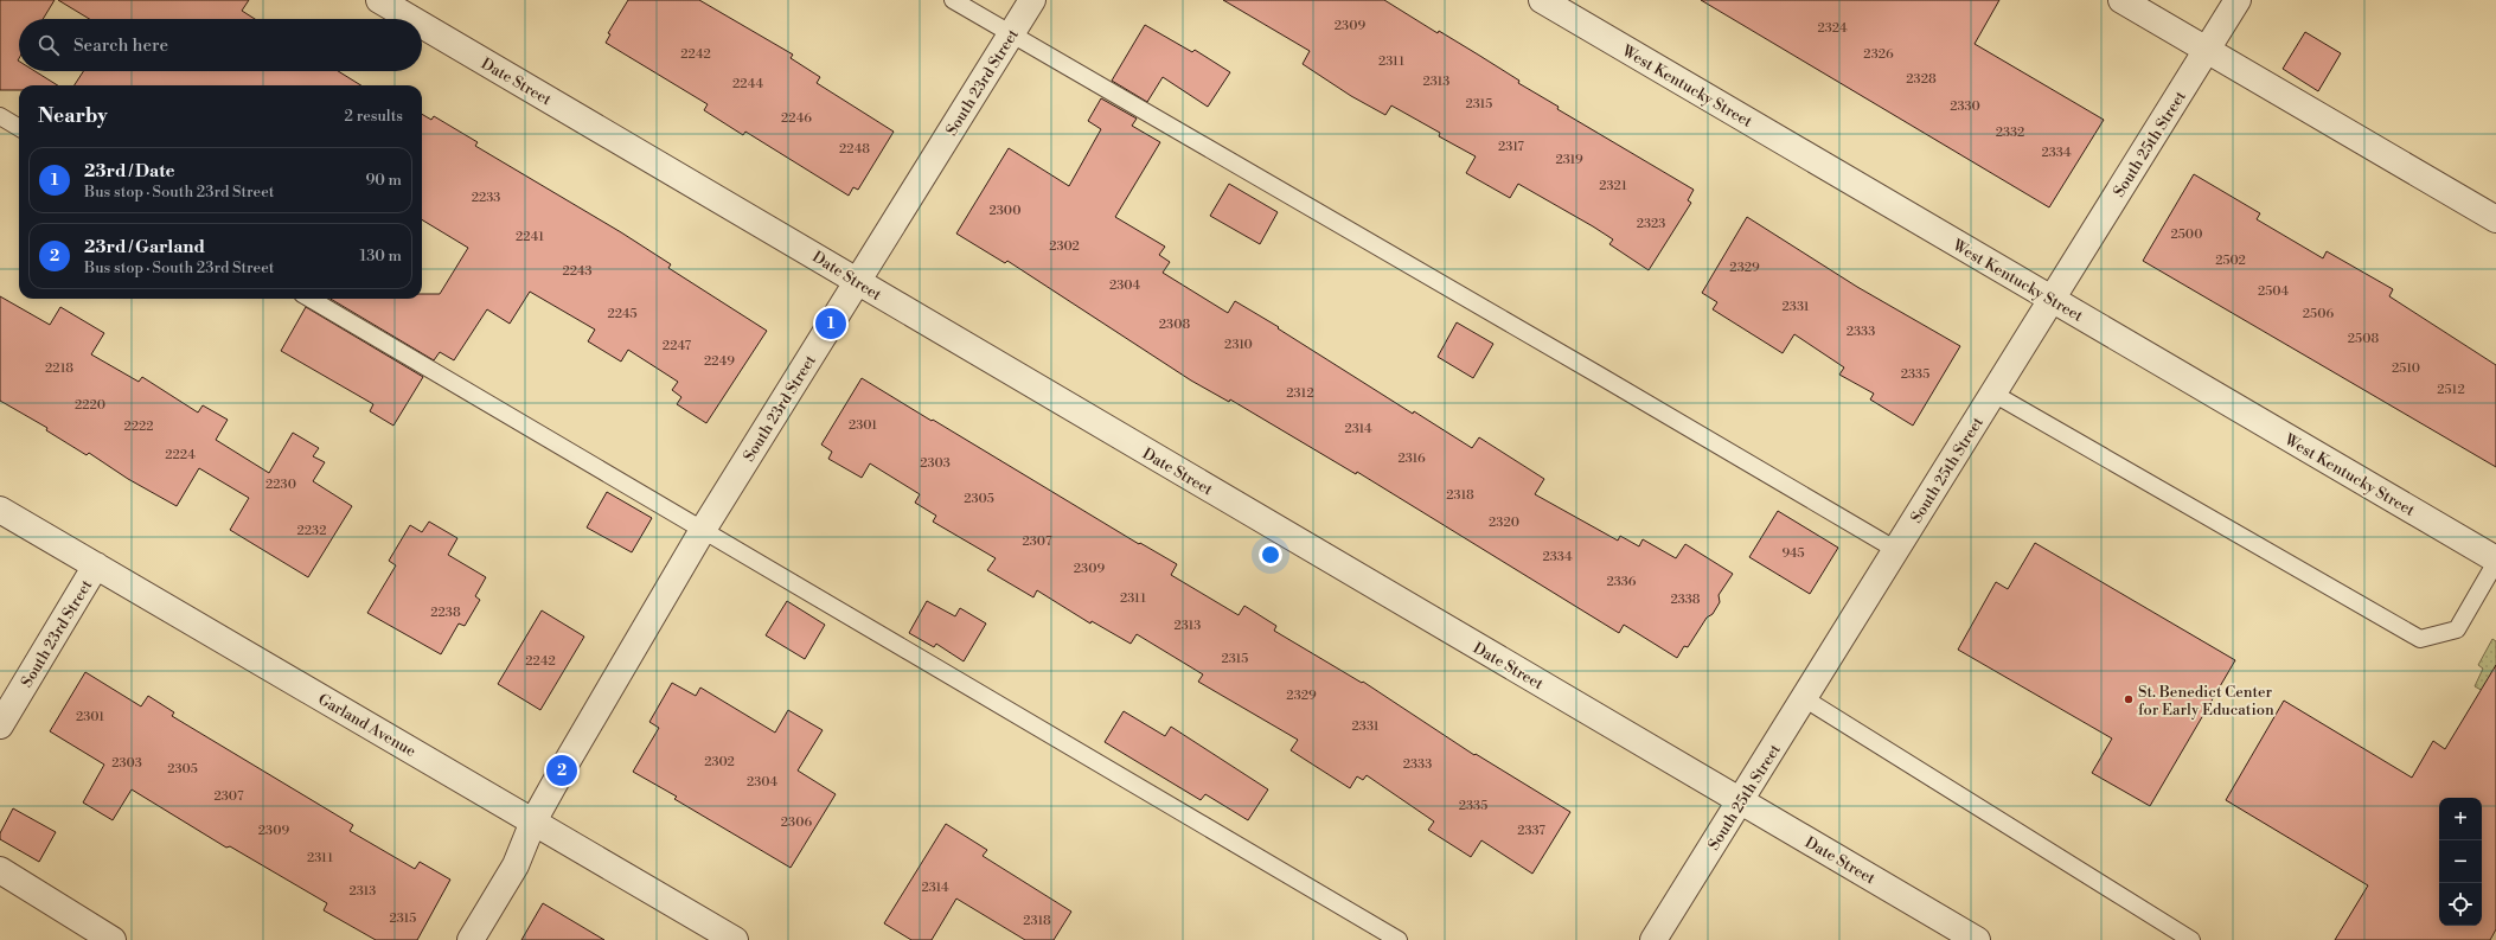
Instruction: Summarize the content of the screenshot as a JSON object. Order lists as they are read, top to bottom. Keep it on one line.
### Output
{"streets":{"street":["Date Street","South 23rd Street","West Kentucky Street","South 25th Street","Garland Avenue"]},"crossings":[["Date Street","South 23rd Street"],["Date Street","South 25th Street"],["South 23rd Street","Garland Avenue"],["West Kentucky Street","South 25th Street"]],"places":["St. Benedict Center for Early Education"],"house_numbers":["2309","2324","2242","2326","2311","2328","2313","2244","2315","2330","2246","2332","2317","2248","2334","2319","2321","2233","2300","2323","2500","2241","2302","2502","2329","2243","2304","2504","2331","2245","2506","2308","2333","2508","2310","2247","2249","2218","2510","2335","2512","2312","2220","2301","2222","2314","2224","2316","2303","2230","2318","2305","2320","2232","2307","945","2334","2309","2336","2311","2338","2238","2313","2315","2242","2329","2301","2331","2302","2303","2333","2305","2304","2307","2335","2306","2309","2337","2311","2314","2313","2315","2318"],"page":{"search":"Search here","heading":["Nearby","2 results"],"list":[{"mark":"1","name":"23rd / Date","note":"Bus stop · South 23rd Street","value":"90 m"},{"mark":"2","name":"23rd / Garland","note":"Bus stop · South 23rd Street","value":"130 m"}],"pins":["1","2"],"map_buttons":["+","−"]}}
